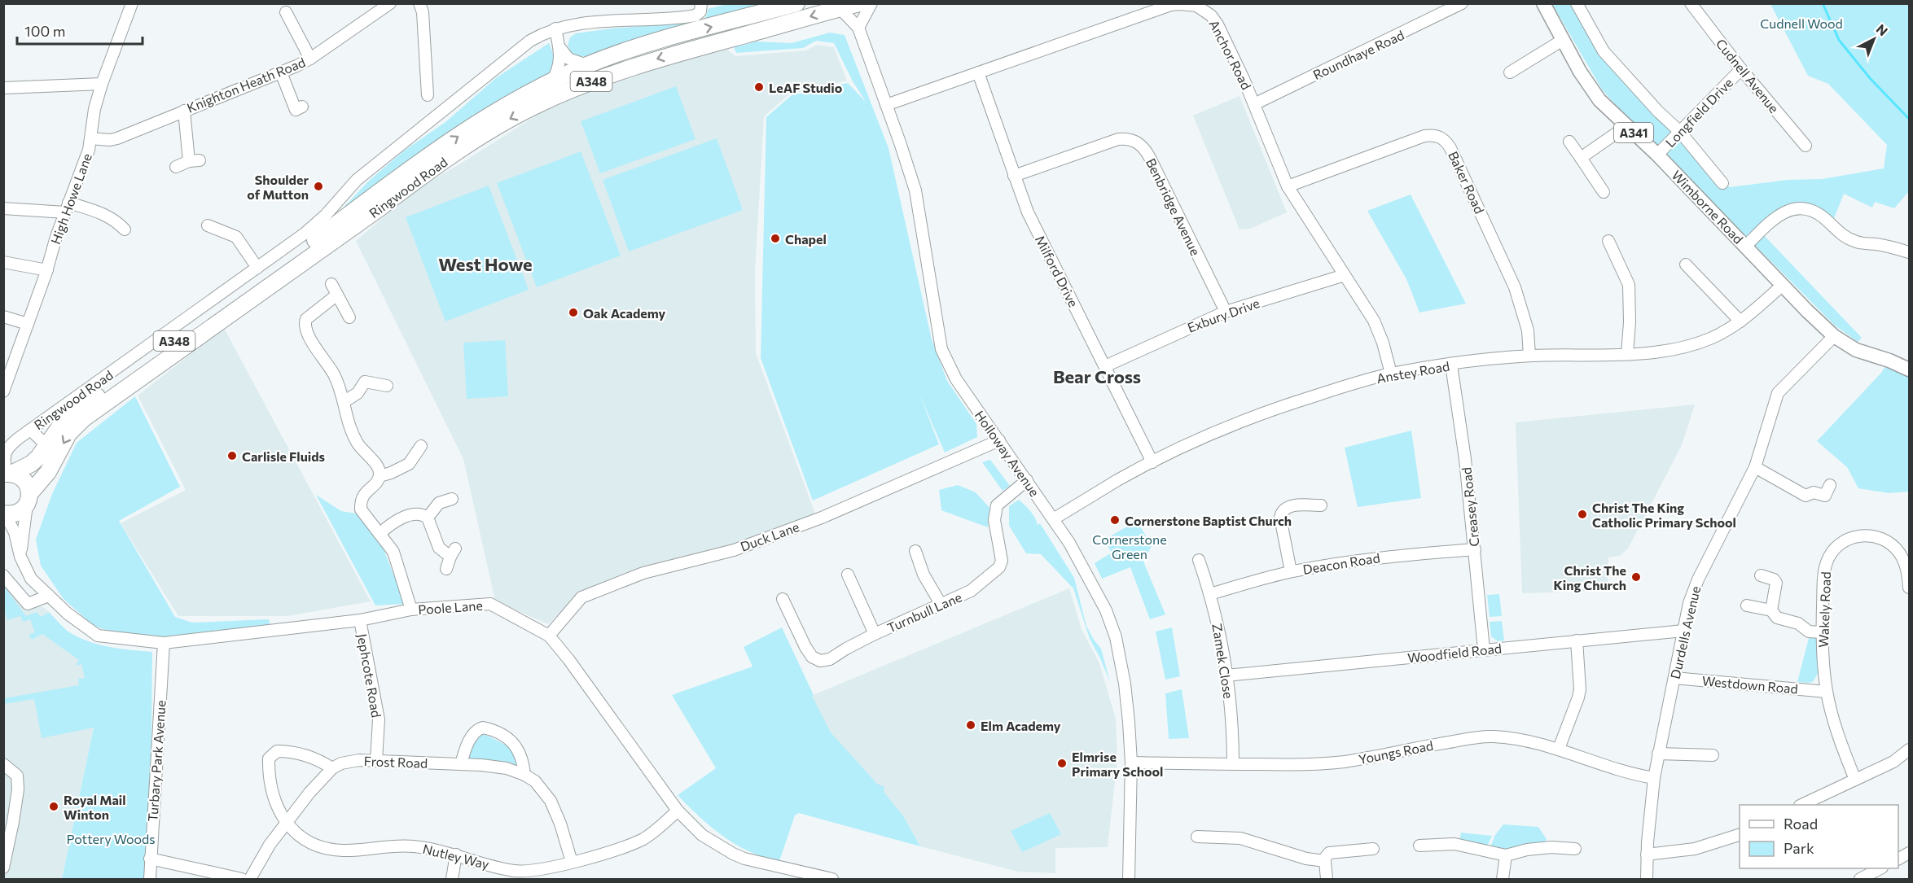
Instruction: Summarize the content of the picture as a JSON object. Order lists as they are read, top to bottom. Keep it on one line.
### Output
{"streets":{"highway":["A348","Ringwood Road"],"main road":["A341","Wimborne Road"],"street":["Anchor Road","Roundhaye Road","Cudnell Avenue","Knighton Heath Road","Longfield Drive","Baker Road","High Howe Lane","Benbridge Avenue","Milford Drive","Exbury Drive","Anstey Road","Holloway Avenue","Creasey Road","Duck Lane","Deacon Road","Poole Lane","Wakely Road","Turnbull Lane","Durdells Avenue","Woodfield Road","Zamek Close","Jephcote Road","Westdown Road","Youngs Road","Turbary Park Avenue","Frost Road","Nutley Way"]},"crossings":[["Anchor Road","Roundhaye Road"],["Anchor Road","Baker Road"],["Anchor Road","Milford Drive"],["Anchor Road","Exbury Drive"],["Anchor Road","Anstey Road"],["Anchor Road","Holloway Avenue"],["Cudnell Avenue","Longfield Drive"],["Knighton Heath Road","High Howe Lane"],["Longfield Drive","Wimborne Road"],["Baker Road","Anstey Road"],["Ringwood Road","Holloway Avenue"],["Benbridge Avenue","Milford Drive"],["Benbridge Avenue","Exbury Drive"],["Wimborne Road","Anstey Road"],["Wimborne Road","Durdells Avenue"],["Milford Drive","Exbury Drive"],["Milford Drive","Anstey Road"],["Anstey Road","Holloway Avenue"],["Anstey Road","Creasey Road"],["Holloway Avenue","Duck Lane"],["Holloway Avenue","Turnbull Lane"],["Holloway Avenue","Youngs Road"],["Creasey Road","Deacon Road"],["Creasey Road","Woodfield Road"],["Duck Lane","Poole Lane"],["Deacon Road","Zamek Close"],["Poole Lane","Jephcote Road"],["Poole Lane","Turbary Park Avenue"],["Poole Lane","Nutley Way"],["Wakely Road","Westdown Road"],["Durdells Avenue","Woodfield Road"],["Durdells Avenue","Westdown Road"],["Durdells Avenue","Youngs Road"],["Woodfield Road","Zamek Close"],["Zamek Close","Youngs Road"],["Jephcote Road","Frost Road"],["Frost Road","Nutley Way"]],"districts":["West Howe","Bear Cross"],"parks":["Cudnell Wood","Cornerstone Green","Pottery Woods"],"places":["LeAF Studio","Shoulder of Mutton","Chapel","Oak Academy","Carlisle Fluids","Christ The King Catholic Primary School","Cornerstone Baptist Church","Christ The King Church","Elm Academy","Elmrise Primary School","Royal Mail Winton"],"legend":["Road","Park"],"scale_bar":"100 m","north":"top right"}
